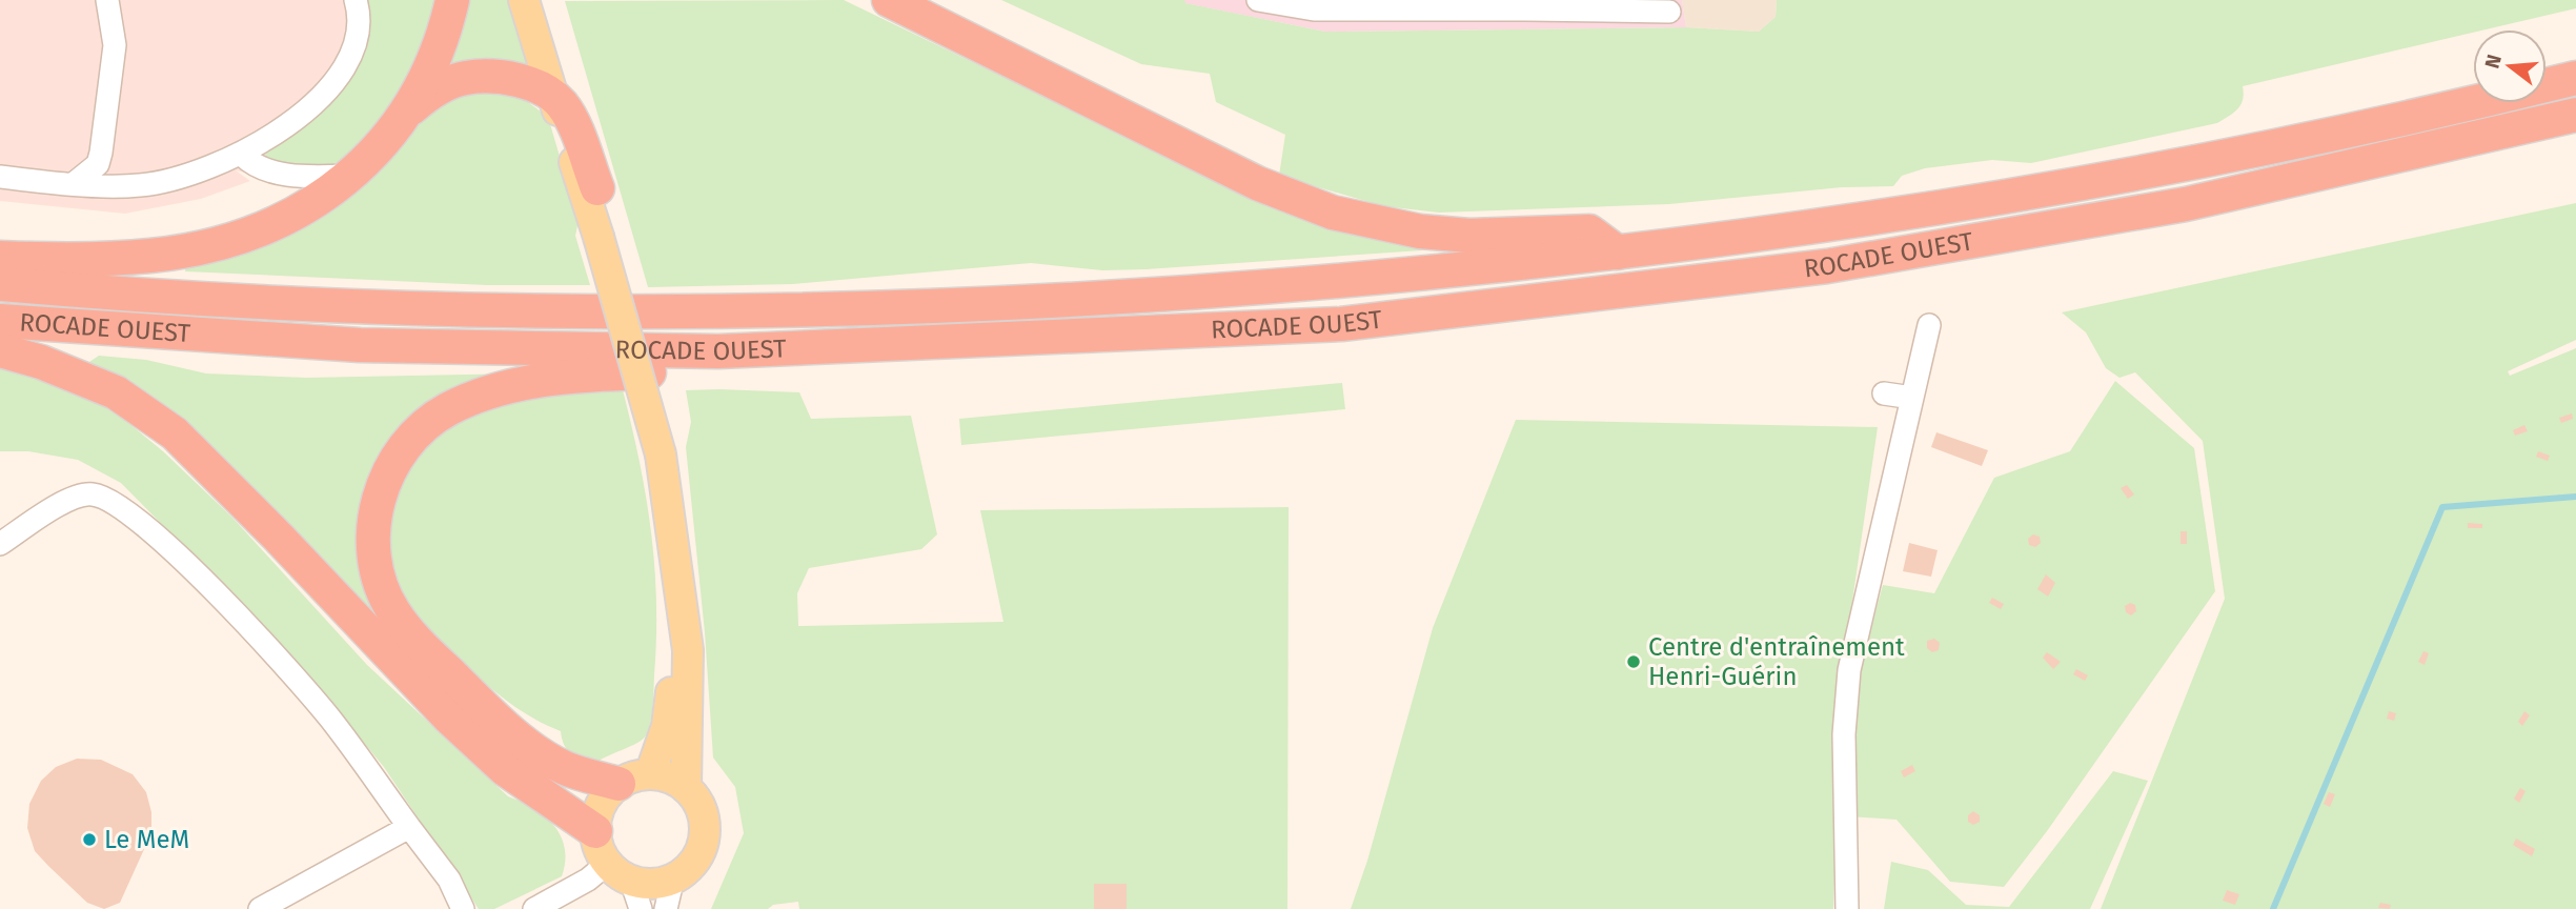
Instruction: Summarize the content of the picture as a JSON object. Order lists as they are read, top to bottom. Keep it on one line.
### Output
{"streets":{"highway":["ROCADE OUEST"]},"places":["Centre d'entraînement Henri-Guérin","Le MeM"],"north":"left"}
